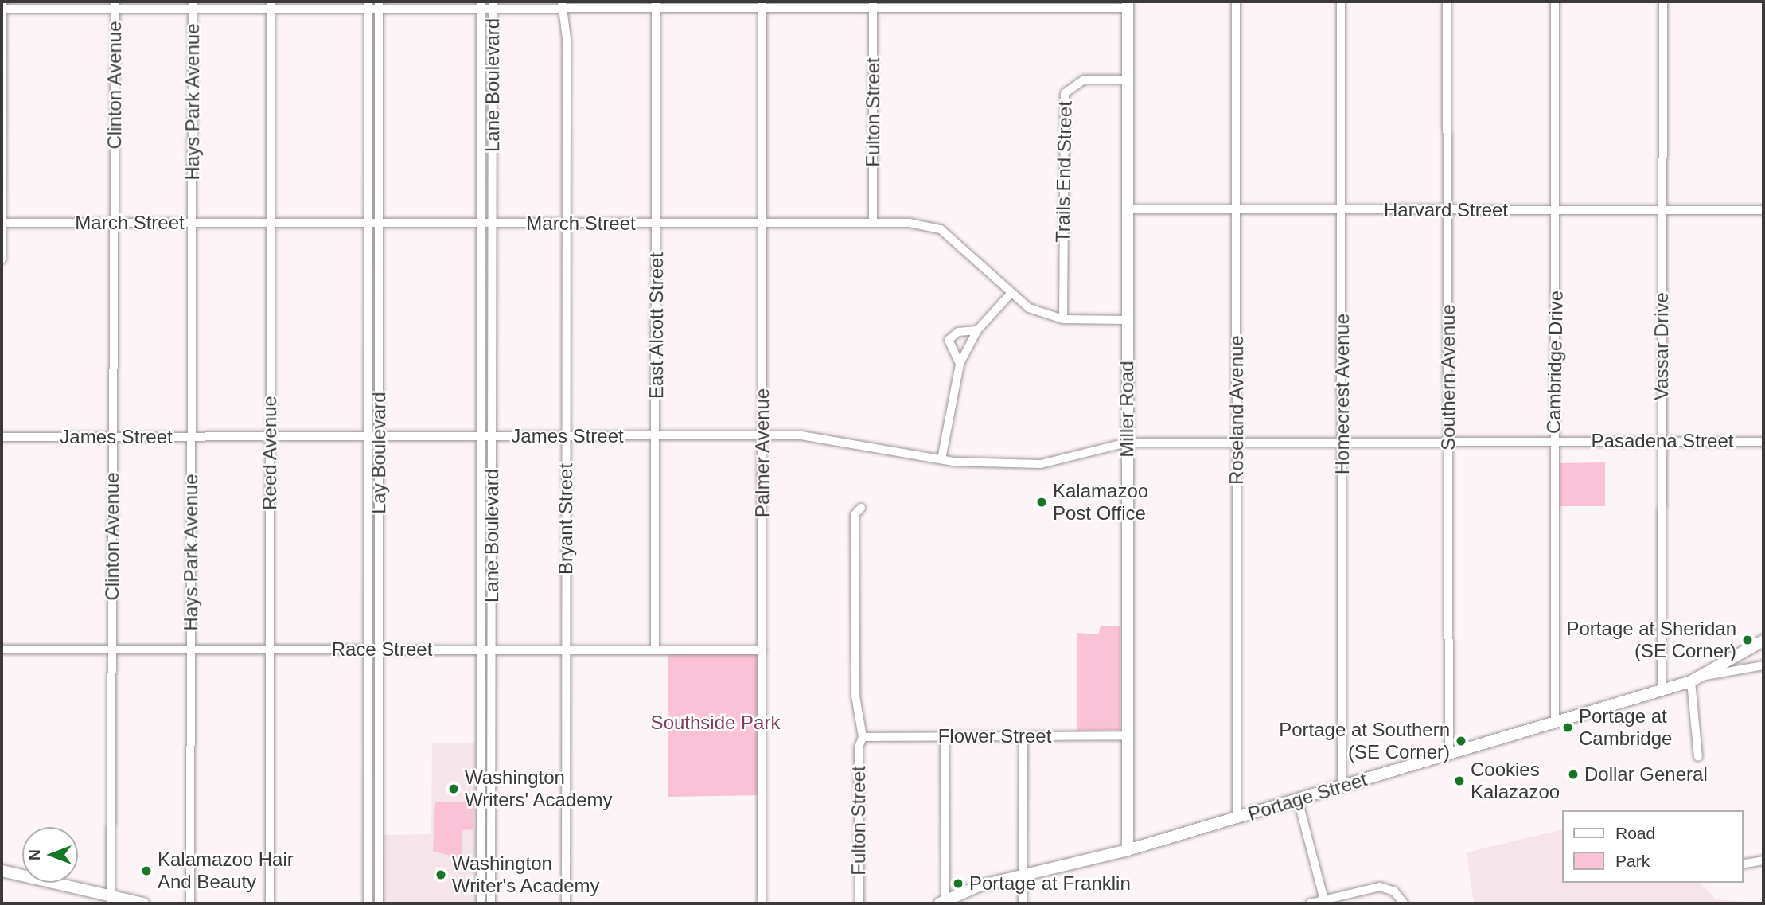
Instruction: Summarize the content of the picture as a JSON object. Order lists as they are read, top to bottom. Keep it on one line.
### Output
{"streets":{"main road":["Miller Road","Portage Street"],"street":["Clinton Avenue","Lane Boulevard","Hays Park Avenue","Fulton Street","Trails End Street","Harvard Street","March Street","East Alcott Street","Vassar Drive","Cambridge Drive","Southern Avenue","Homecrest Avenue","Roseland Avenue","James Street","Pasadena Street","Reed Avenue","Lay Boulevard","Palmer Avenue","Bryant Street","Race Street","Flower Street"]},"crossings":[["Clinton Avenue","March Street"],["Clinton Avenue","James Street"],["Clinton Avenue","Race Street"],["Lane Boulevard","March Street"],["Lane Boulevard","James Street"],["Lane Boulevard","Race Street"],["Hays Park Avenue","March Street"],["Hays Park Avenue","James Street"],["Hays Park Avenue","Race Street"],["Fulton Street","March Street"],["Fulton Street","Flower Street"],["Trails End Street","March Street"],["Trails End Street","Miller Road"],["Harvard Street","Vassar Drive"],["Harvard Street","Cambridge Drive"],["Harvard Street","Southern Avenue"],["Harvard Street","Homecrest Avenue"],["Harvard Street","Miller Road"],["Harvard Street","Roseland Avenue"],["March Street","East Alcott Street"],["March Street","Miller Road"],["March Street","Reed Avenue"],["March Street","Lay Boulevard"],["March Street","Palmer Avenue"],["March Street","Bryant Street"],["East Alcott Street","James Street"],["East Alcott Street","Race Street"],["Vassar Drive","Pasadena Street"],["Vassar Drive","Portage Street"],["Cambridge Drive","Pasadena Street"],["Cambridge Drive","Portage Street"],["Southern Avenue","Pasadena Street"],["Southern Avenue","Portage Street"],["Homecrest Avenue","Pasadena Street"],["Homecrest Avenue","Portage Street"],["Miller Road","James Street"],["Miller Road","Pasadena Street"],["Miller Road","Flower Street"],["Miller Road","Portage Street"],["Roseland Avenue","Pasadena Street"],["Roseland Avenue","Portage Street"],["James Street","Pasadena Street"],["James Street","Reed Avenue"],["James Street","Lay Boulevard"],["James Street","Palmer Avenue"],["James Street","Bryant Street"],["Reed Avenue","Race Street"],["Lay Boulevard","Race Street"],["Palmer Avenue","Race Street"],["Bryant Street","Race Street"]],"parks":["Southside Park"],"places":["Kalamazoo Post Office","Portage at Sheridan (SE Corner)","Portage at Cambridge","Portage at Southern (SE Corner)","Dollar General","Cookies Kalazazoo","Washington Writers' Academy","Kalamazoo Hair And Beauty","Washington Writer's Academy","Portage at Franklin"],"legend":["Road","Park"],"north":"left"}
